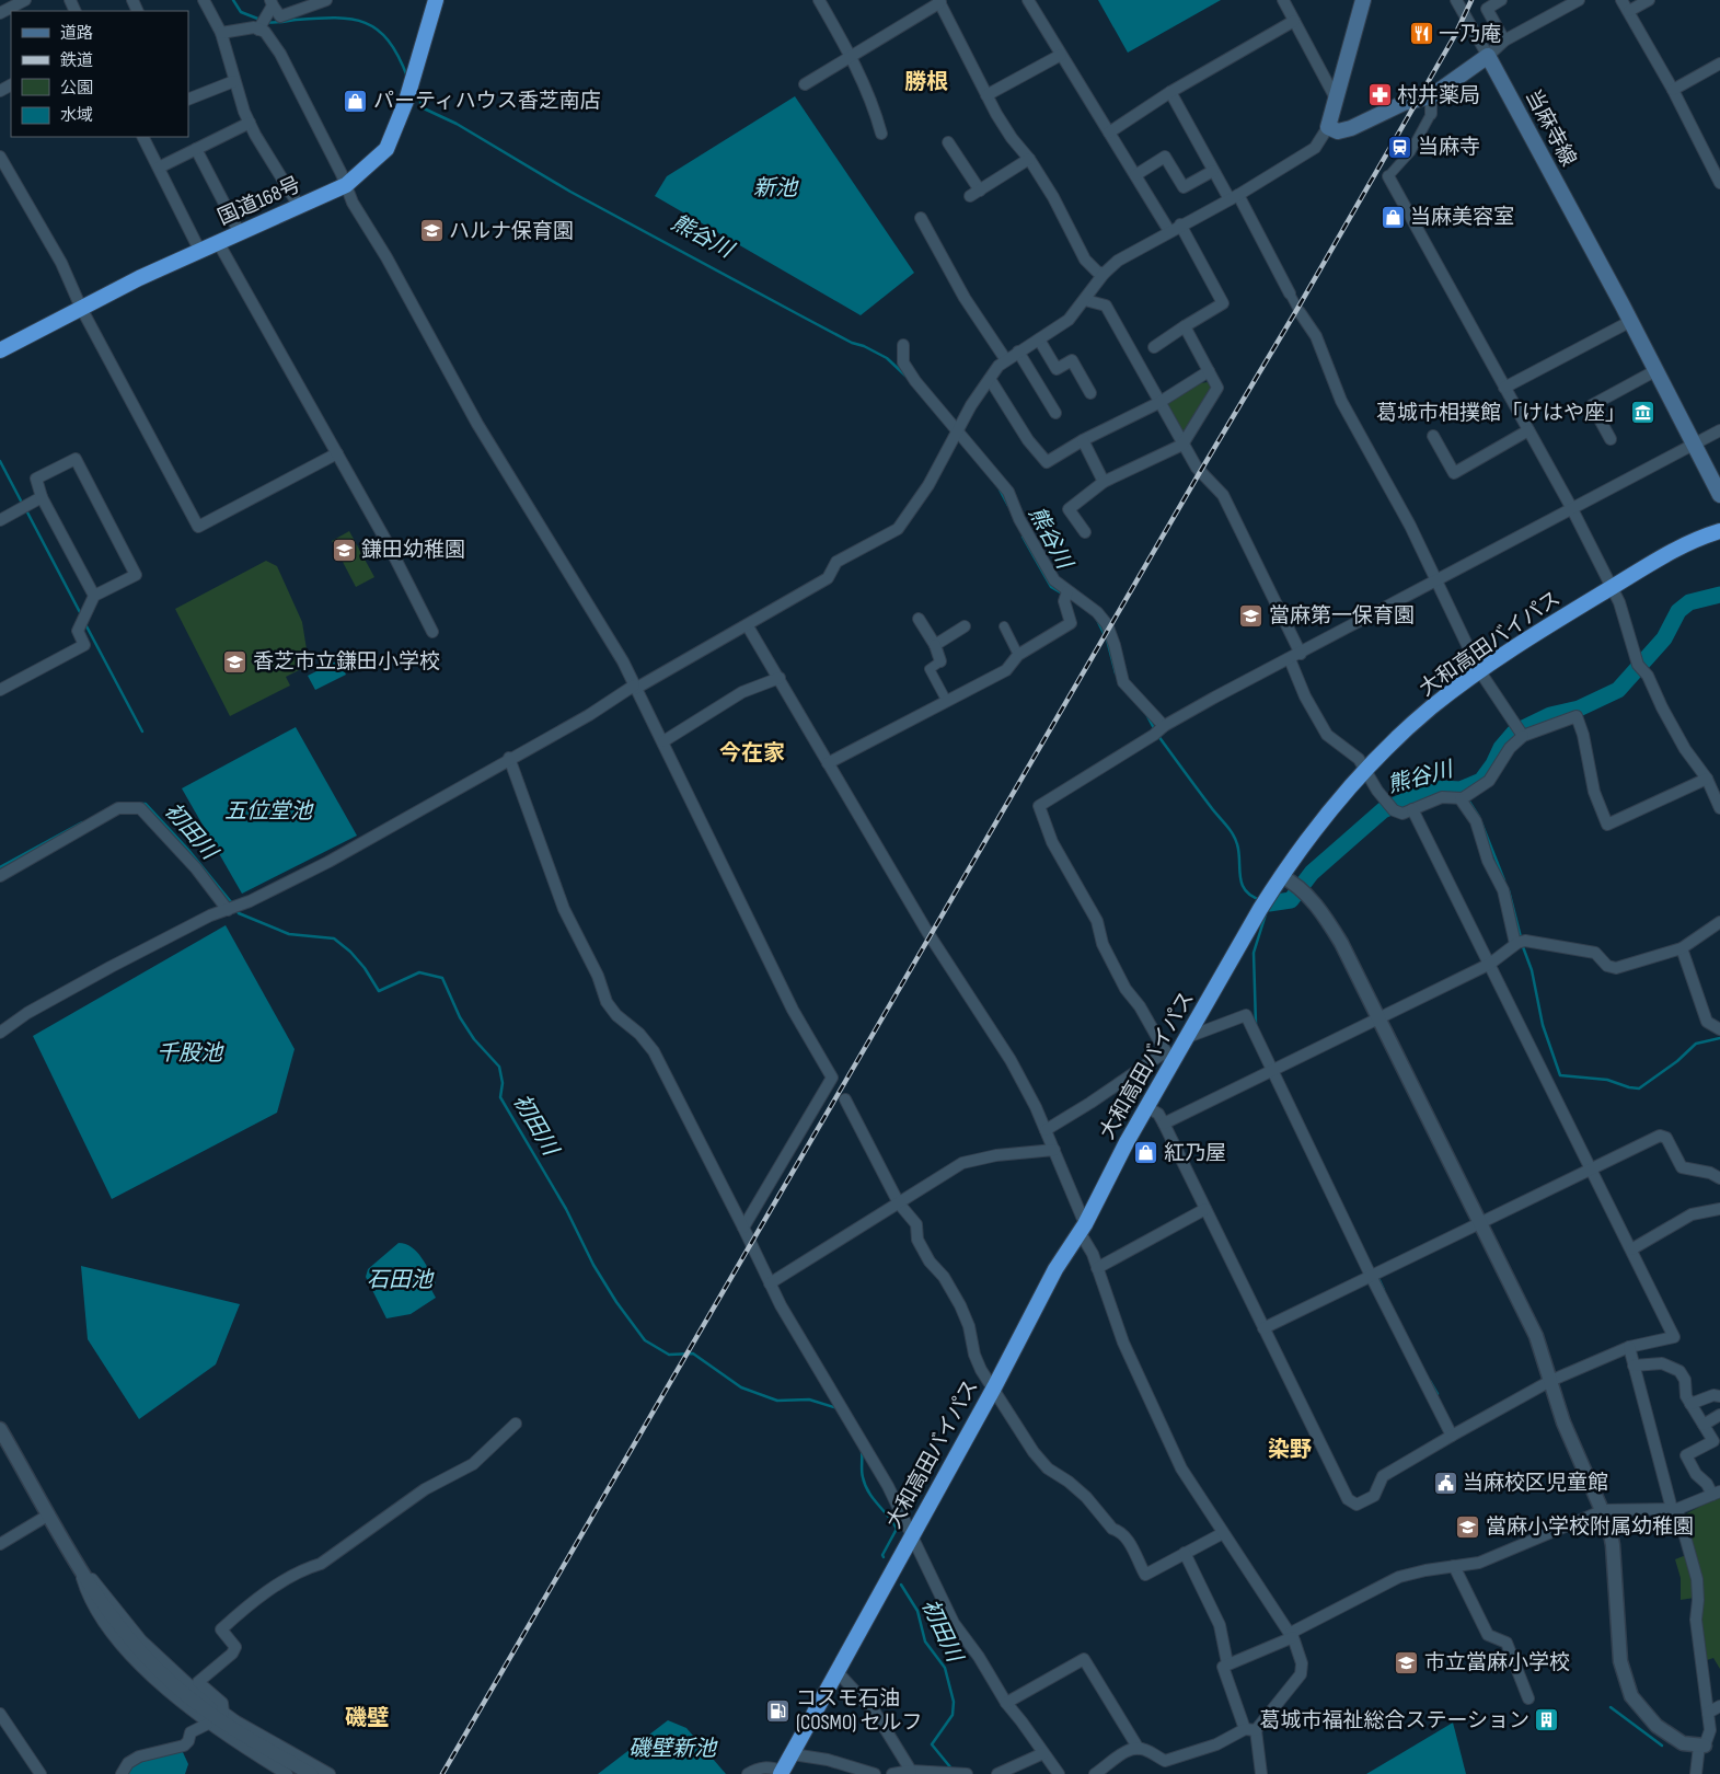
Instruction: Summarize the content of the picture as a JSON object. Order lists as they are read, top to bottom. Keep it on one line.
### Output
{"streets":{"highway":["国道168号","大和高田バイパス"],"main road":["当麻寺線"]},"districts":["勝根","今在家","染野","磯壁"],"water":["新池","熊谷川","五位堂池","初田川","千股池","石田池","磯壁新池"],"places":{"restaurant":["一乃庵"],"pharmacy":["村井薬局"],"shop":["パーティハウス香芝南店","当麻美容室","紅乃屋"],"station":["当麻寺"],"school or university":["ハルナ保育園","鎌田幼稚園","當麻第一保育園","香芝市立鎌田小学校","當麻小学校附属幼稚園","市立當麻小学校"],"museum":["葛城市相撲館「けはや座」"],"public building":["当麻校区児童館"],"fuel station":["コスモ石油 (COSMO) セルフ"],"building":["葛城市福祉総合ステーション"]},"legend":["道路","鉄道","公園","水域"]}
